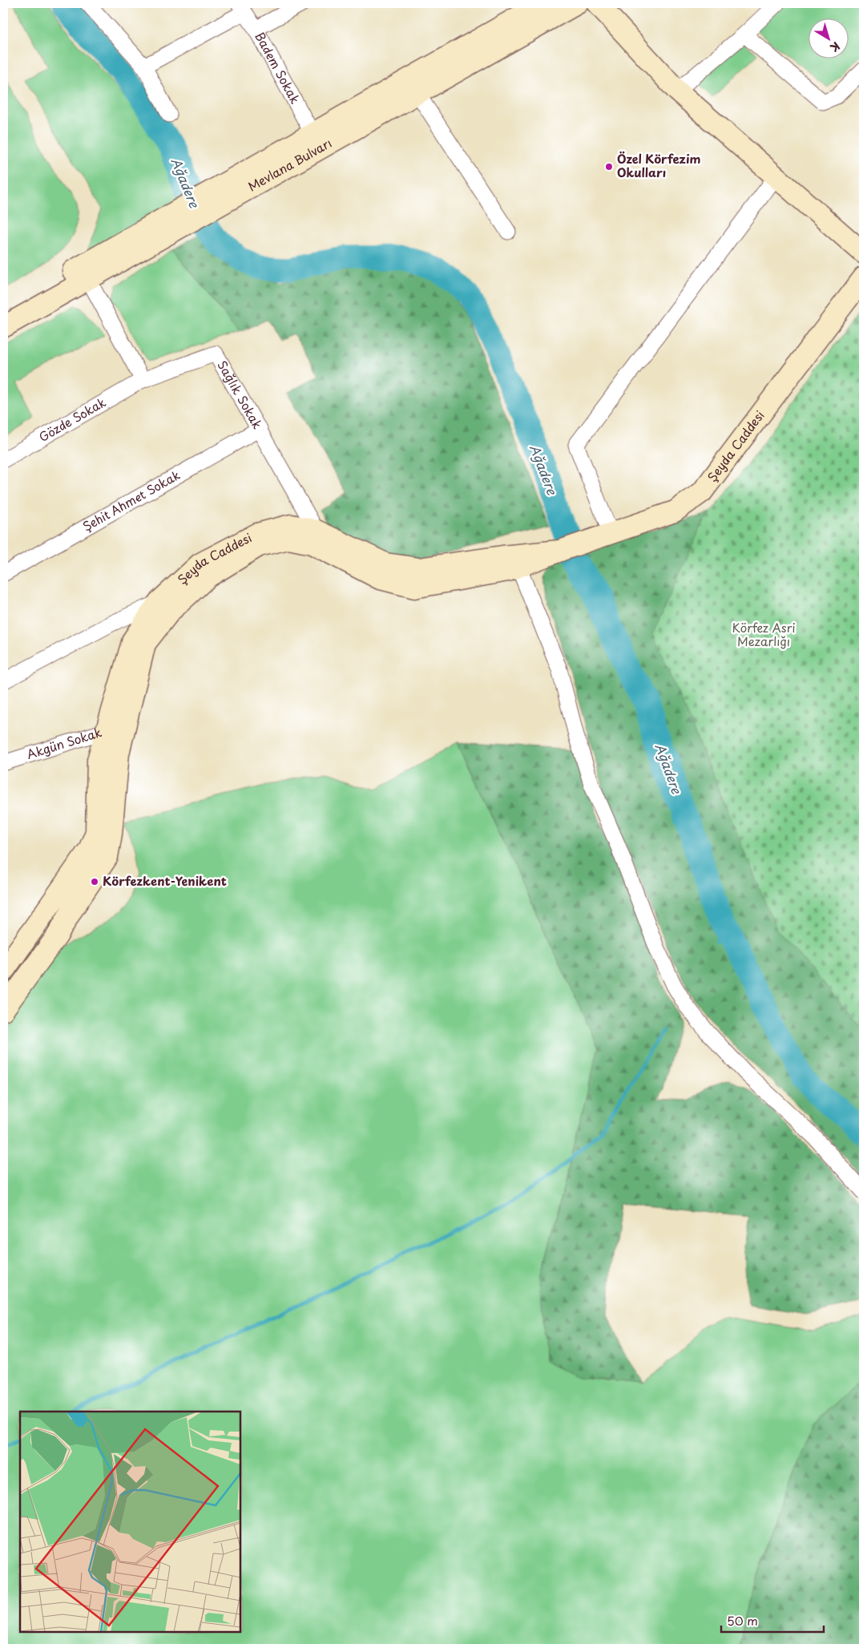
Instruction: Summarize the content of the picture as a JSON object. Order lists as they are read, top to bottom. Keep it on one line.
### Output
{"streets":{"main road":["Mevlana Bulvarı","Şeyda Caddesi"],"street":["Badem Sokak","Sağlık Sokak","Gözde Sokak","Şehit Ahmet Sokak","Akgün Sokak"]},"crossings":[["Badem Sokak","Mevlana Bulvarı"],["Sağlık Sokak","Gözde Sokak"],["Sağlık Sokak","Şeyda Caddesi"],["Sağlık Sokak","Şehit Ahmet Sokak"],["Şeyda Caddesi","Akgün Sokak"]],"water":["Ağadere"],"parks":["Körfez Asri Mezarlığı"],"places":["Özel Körfezim Okulları","Körfezkent-Yenikent"],"scale_bar":"50 m","north":"bottom right"}
